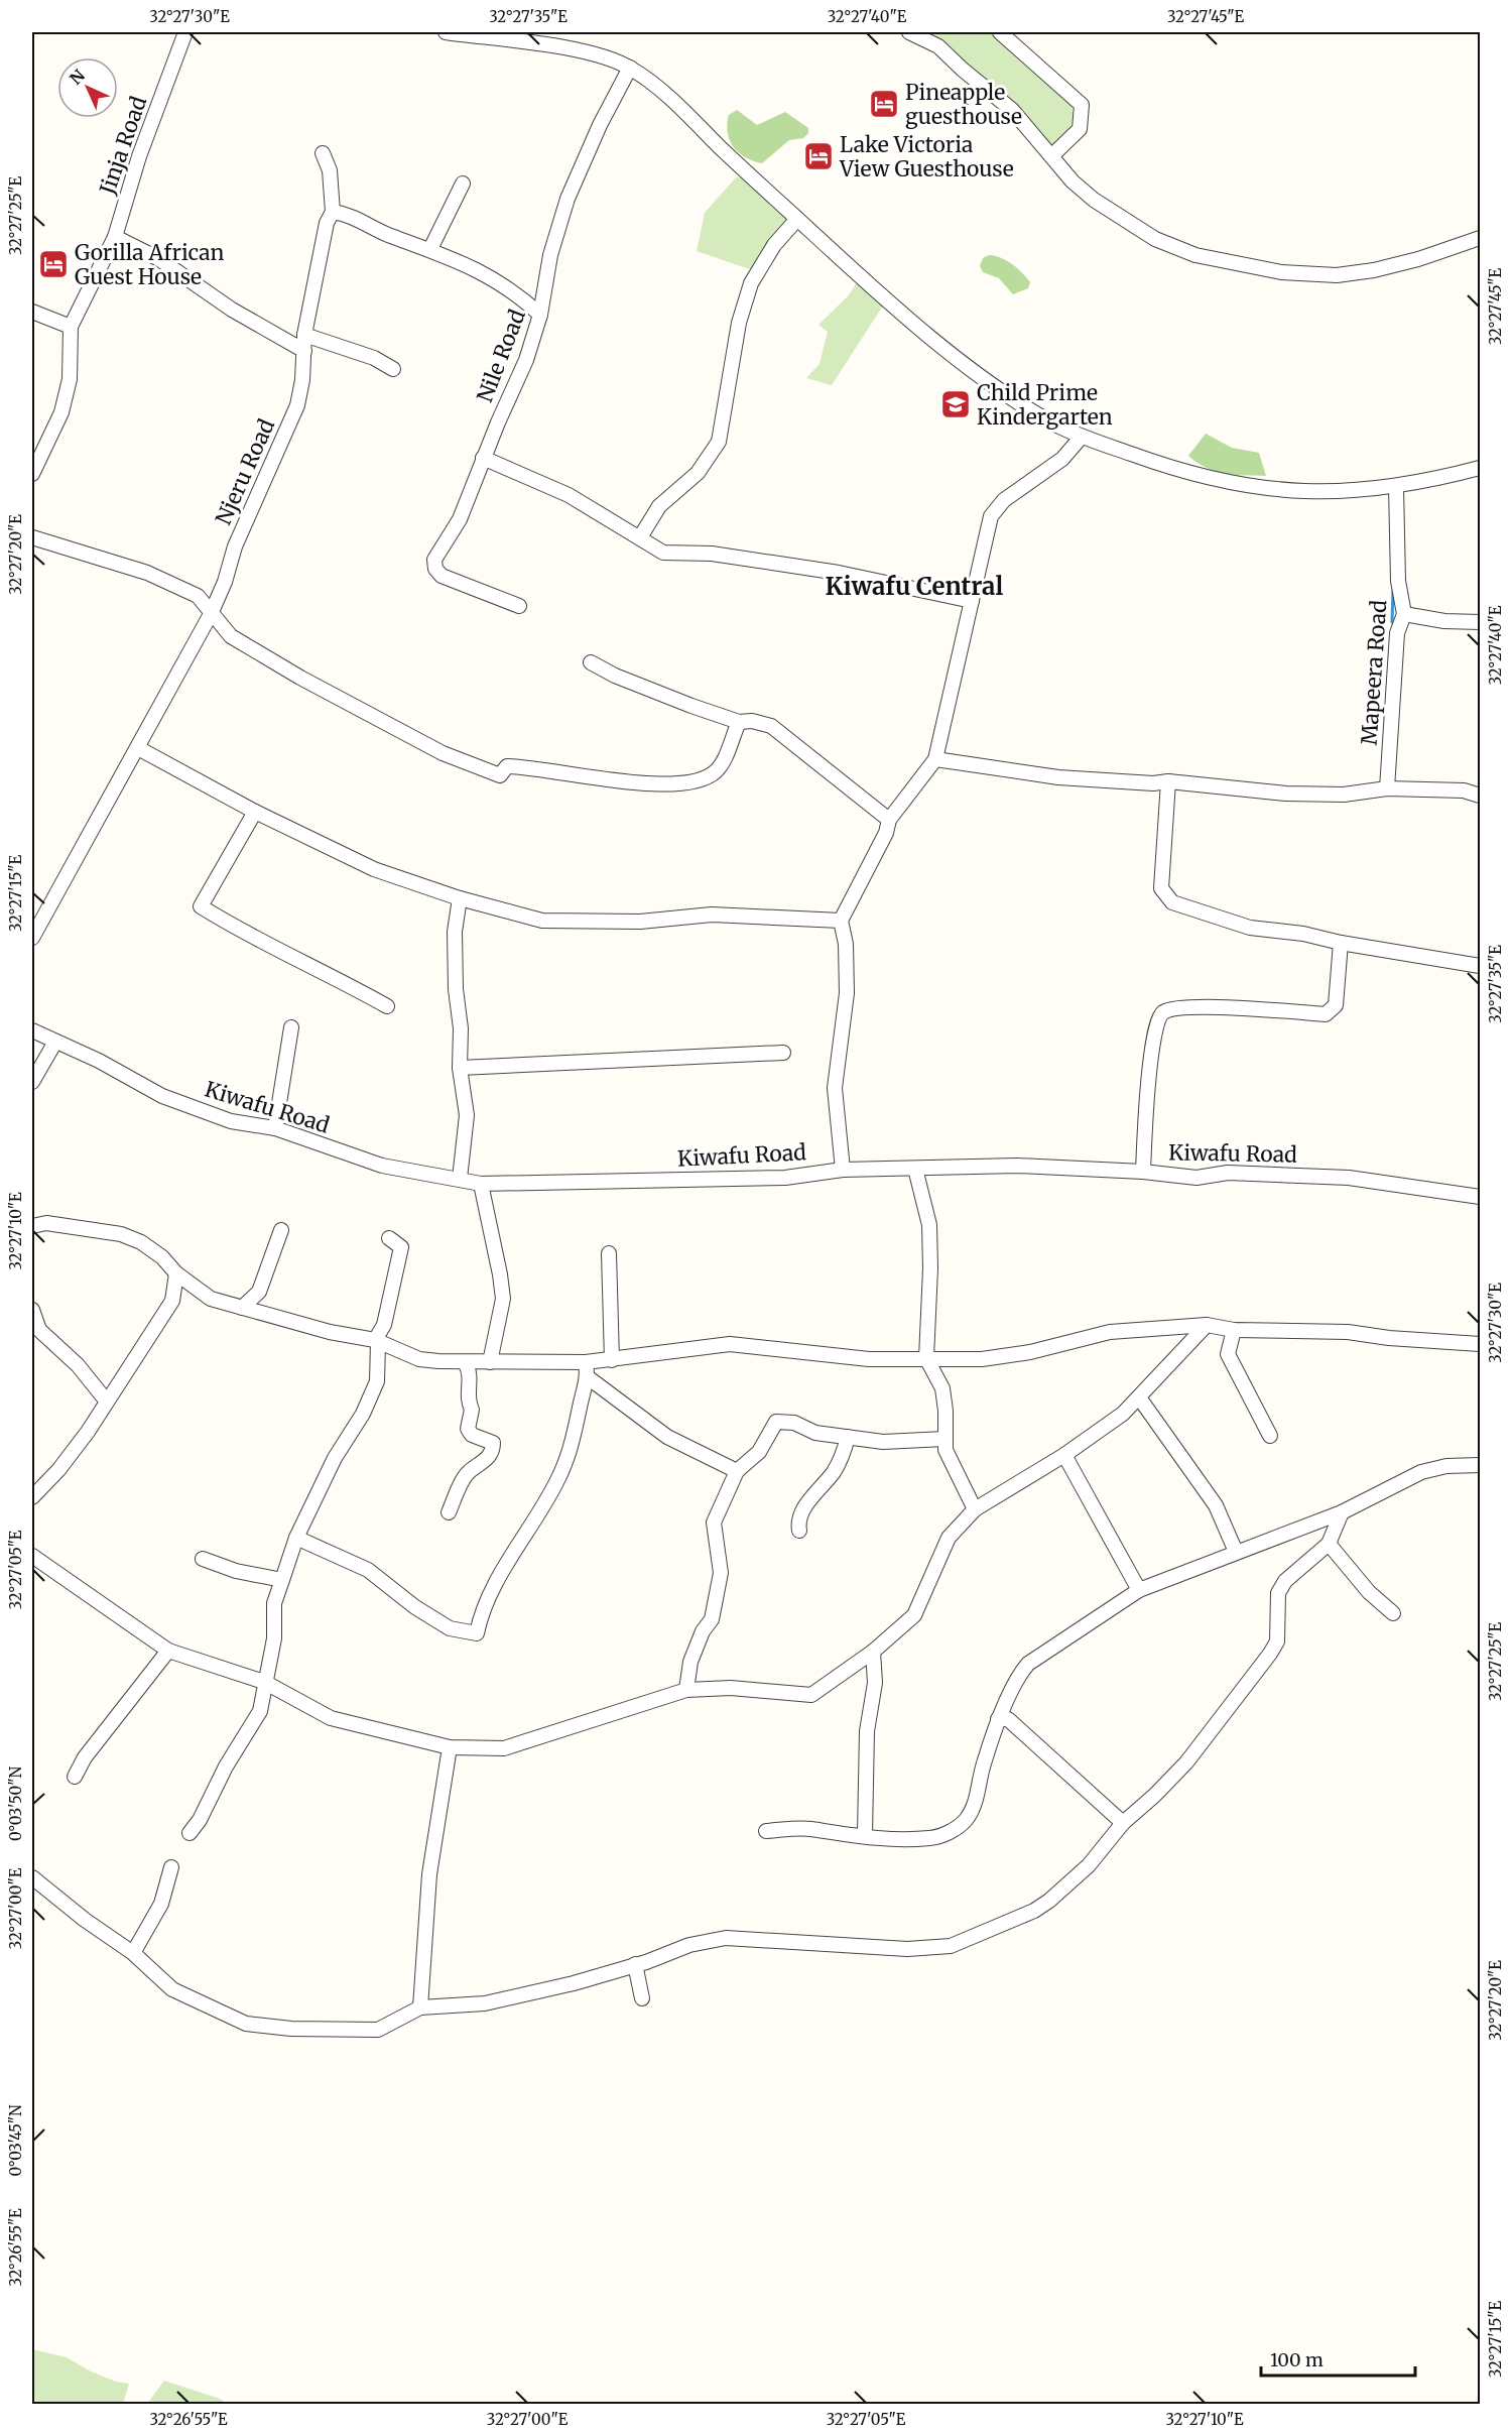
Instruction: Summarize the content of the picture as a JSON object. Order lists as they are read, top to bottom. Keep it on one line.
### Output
{"streets":{"street":["Jinja Road","Nile Road","Njeru Road","Mapeera Road","Kiwafu Road"]},"districts":["Kiwafu Central"],"places":{"hotel":["Pineapple guesthouse","Lake Victoria View Guesthouse","Gorilla African Guest House"],"school or university":["Child Prime Kindergarten"]},"scale_bar":"100 m","north":"top left","coordinates":["32°27'30\"E","32°27'35\"E","32°27'40\"E","32°27'45\"E","32°27'25\"E","32°27'20\"E","32°27'15\"E","32°27'10\"E","32°27'05\"E","0°03'50\"N","32°27'00\"E","0°03'45\"N","32°26'55\"E"]}
